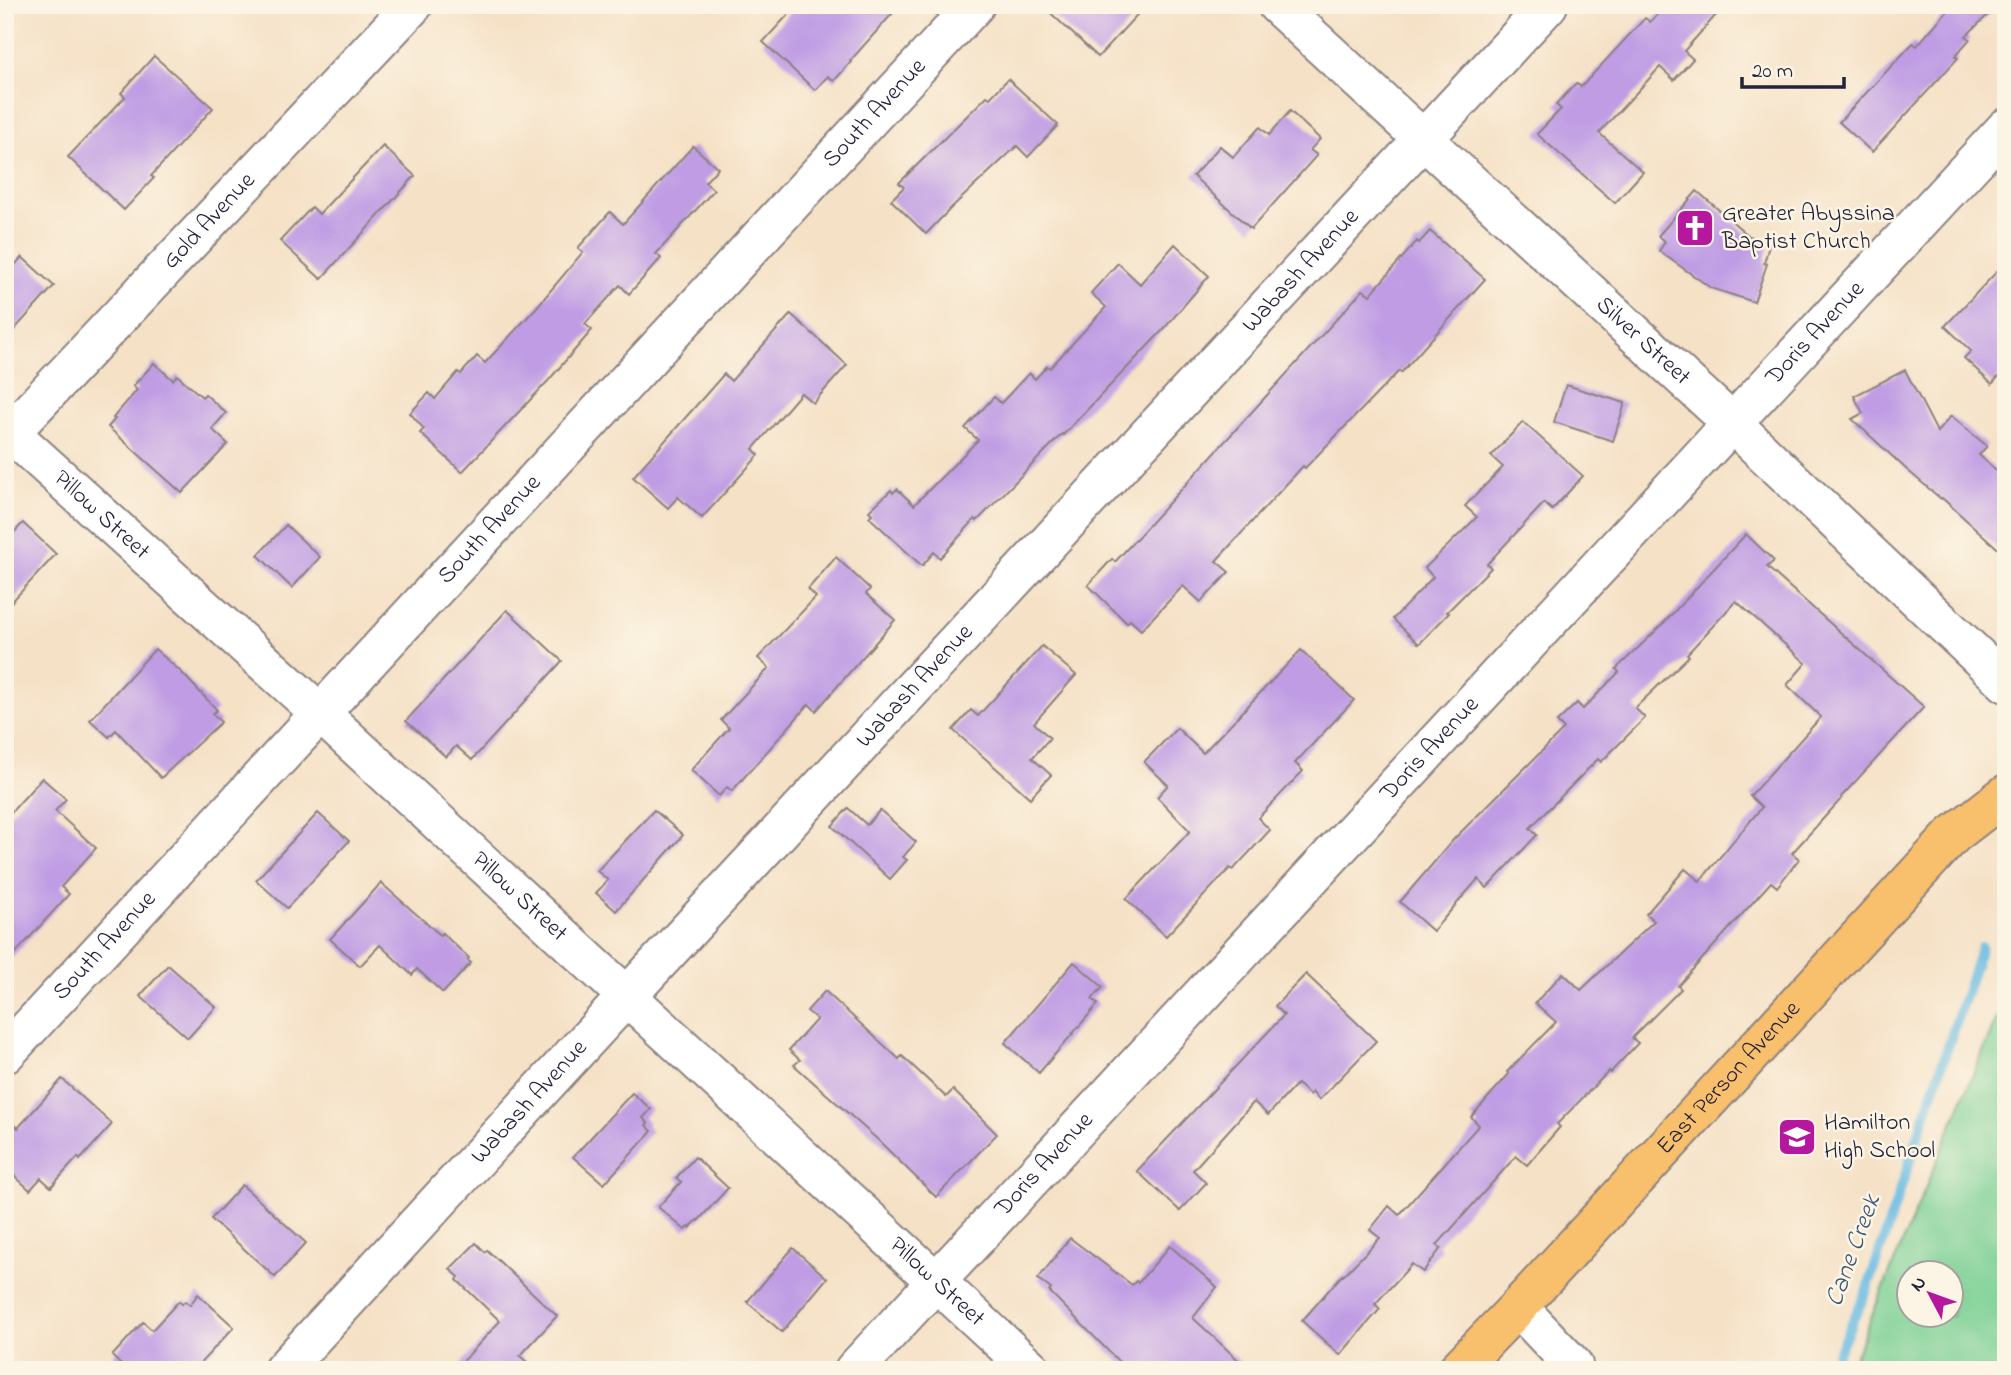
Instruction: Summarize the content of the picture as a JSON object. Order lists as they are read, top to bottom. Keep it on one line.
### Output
{"streets":{"main road":["East Person Avenue"],"street":["South Avenue","Gold Avenue","Wabash Avenue","Doris Avenue","Silver Street","Pillow Street"]},"crossings":[["South Avenue","Pillow Street"],["Gold Avenue","Pillow Street"],["Wabash Avenue","Silver Street"],["Wabash Avenue","Pillow Street"],["Doris Avenue","Silver Street"],["Doris Avenue","Pillow Street"]],"water":["Cane Creek"],"places":{"church":["Greater Abyssina Baptist Church"],"school or university":["Hamilton High School"]},"scale_bar":"20 m","north":"top left"}
